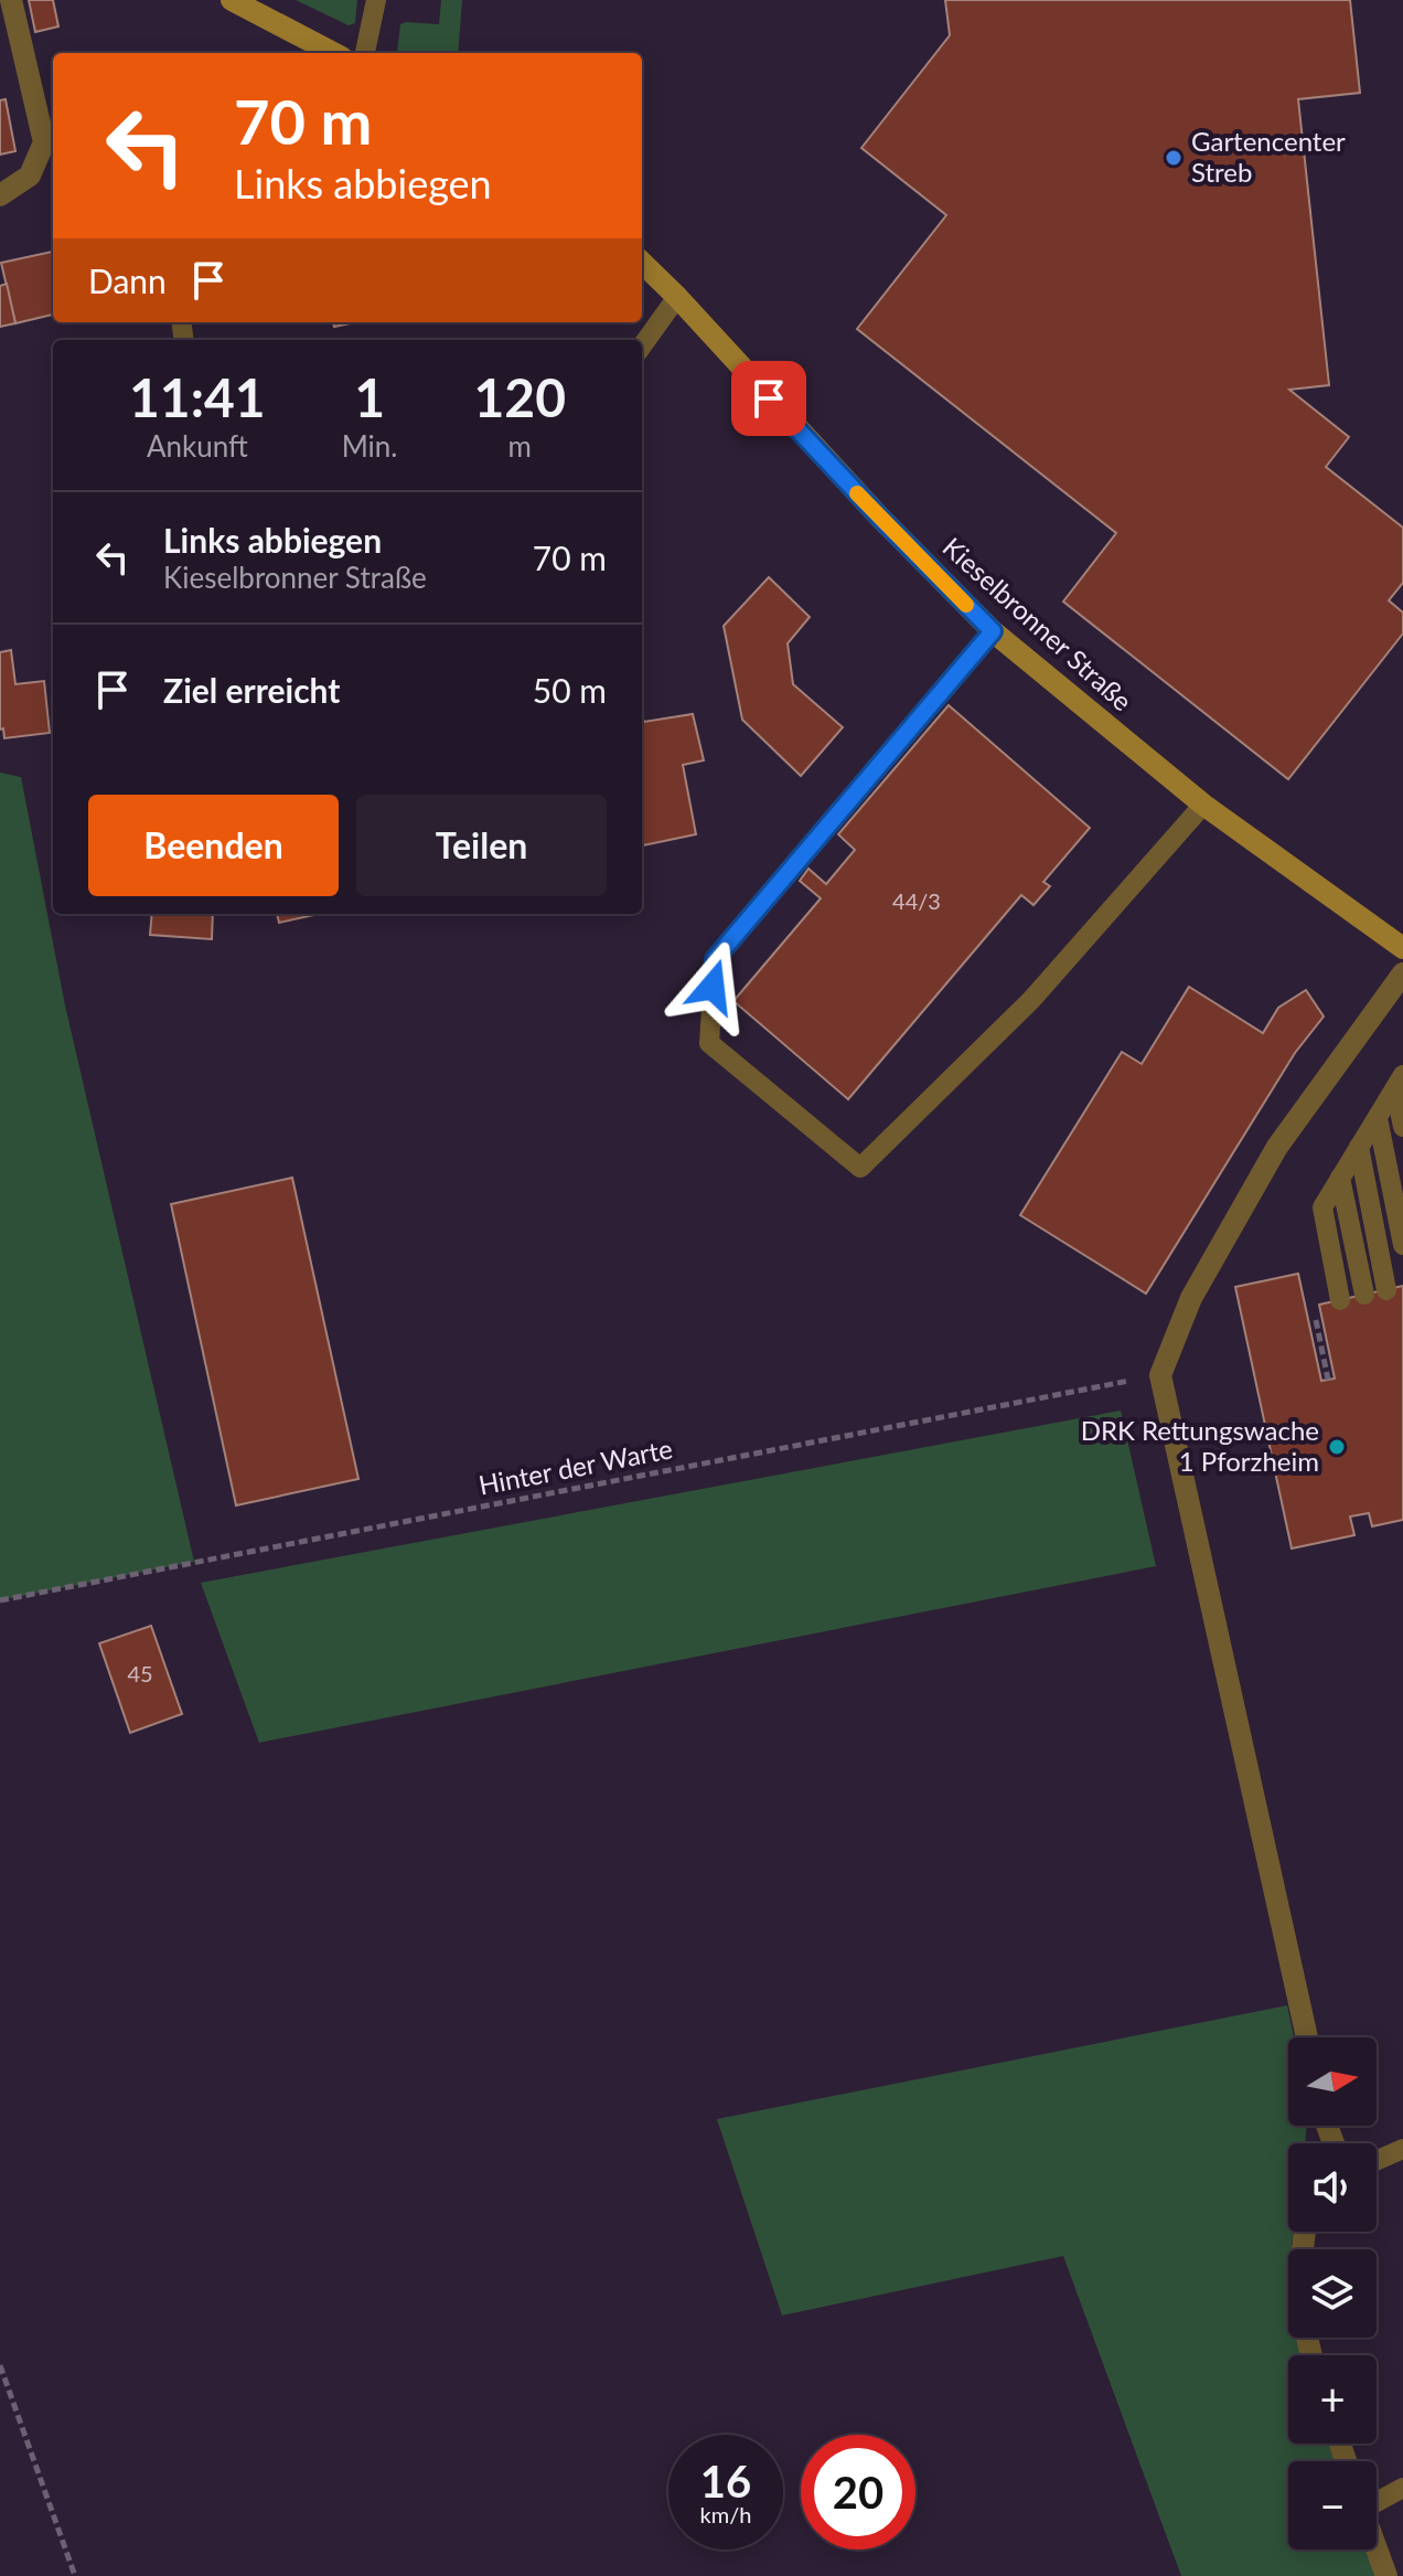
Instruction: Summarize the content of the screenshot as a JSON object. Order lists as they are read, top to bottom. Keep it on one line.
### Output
{"streets":{"street":["Kieselbronner Straße"],"path":["Hinter der Warte"]},"places":["Gartencenter Streb","DRK Rettungswache 1 Pforzheim"],"house_numbers":["44/3","45"],"north":"right","page":{"turn":["70 m","Links abbiegen"],"then":"Dann","eta":["11:41","Ankunft","1","Min.","120","m"],"list":[{"name":"Links abbiegen","note":"Kieselbronner Straße","value":"70 m"},{"name":"Ziel erreicht","value":"50 m"}],"buttons":["Beenden","Teilen"],"map_buttons":["+","−"],"speed":"16 km/h","limit":"20"}}
